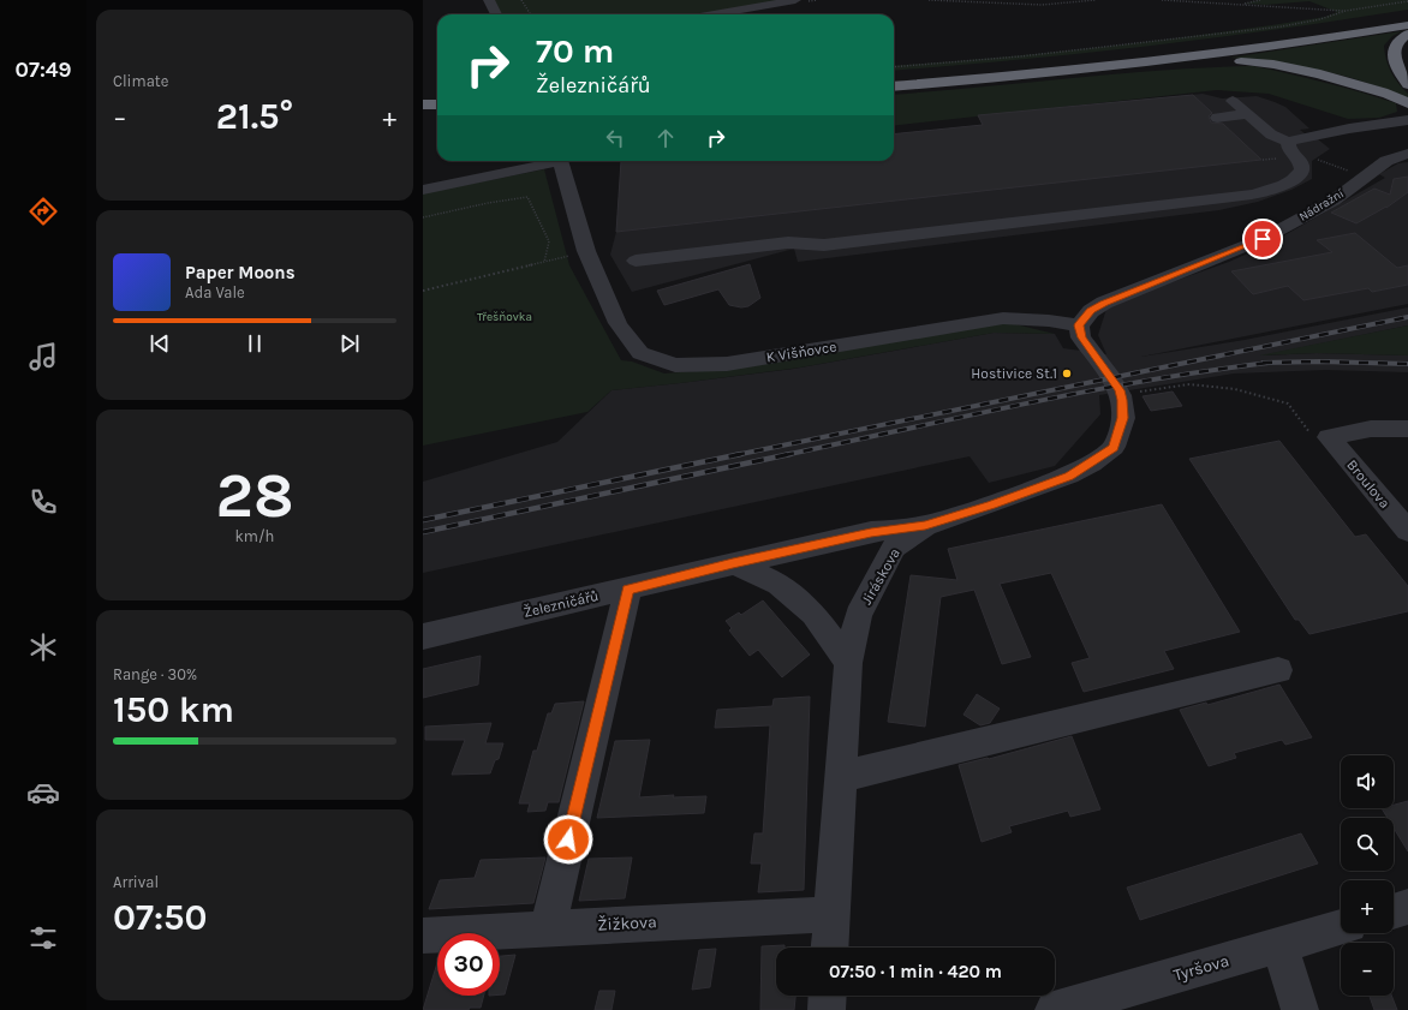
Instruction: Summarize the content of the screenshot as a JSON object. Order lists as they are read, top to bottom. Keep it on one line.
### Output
{"streets":{"street":["Nádražní","K Višňovce","Broulova","Jiráskova","Železničářů","Žižkova","Tyršova"]},"crossings":[["Nádražní","K Višňovce"],["Nádražní","Jiráskova"],["K Višňovce","Jiráskova"],["Jiráskova","Železničářů"],["Jiráskova","Žižkova"]],"parks":["Třešňovka"],"places":["Hostivice St.1"],"page":{"tabs":"07:49","tile":["Climate",["28","km/h"],["Range · 30%","150 km"],["Arrival","07:50"]],"turn":["70 m","Železničářů"],"heat":["−","21.5°","+"],"song":["Paper Moons","Ada Vale"],"map_buttons":["+","−"],"limit":"30","trip":"07:50 · 1 min · 420 m"}}
